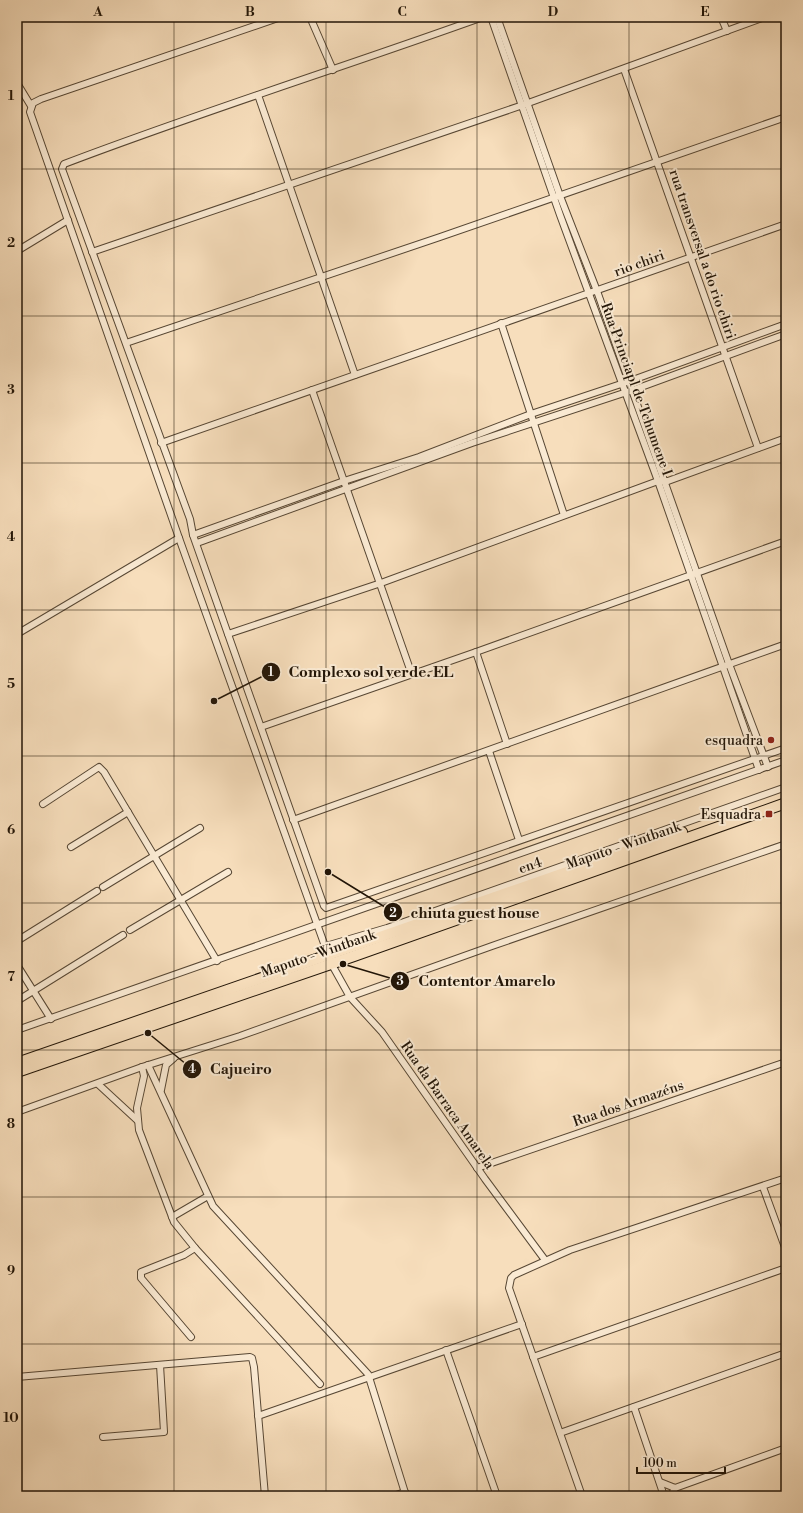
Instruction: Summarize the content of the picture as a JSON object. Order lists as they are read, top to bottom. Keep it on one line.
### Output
{"streets":{"highway":["Maputo - Wintbank"],"street":["rua transversal a do rio chiri","rio chiri","Rua Princiapl de Tchumene I","en4","Rua dos Armazéns","Rua da Barraca Amarela"]},"crossings":[["rua transversal a do rio chiri","rio chiri"],["rio chiri","Rua Princiapl de Tchumene I"],["Maputo - Wintbank","en4"],["Maputo - Wintbank","Rua da Barraca Amarela"],["en4","Rua da Barraca Amarela"],["Rua dos Armazéns","Rua da Barraca Amarela"]],"places":{"other":["Complexo sol verde. EL","esquadra","chiuta guest house","Contentor Amarelo","Cajueiro"],"transit":["Esquadra"]},"scale_bar":"100 m","grid":{"columns":["A","B","C","D","E"],"rows":["1","2","3","4","5","6","7","8","9","10"]}}
